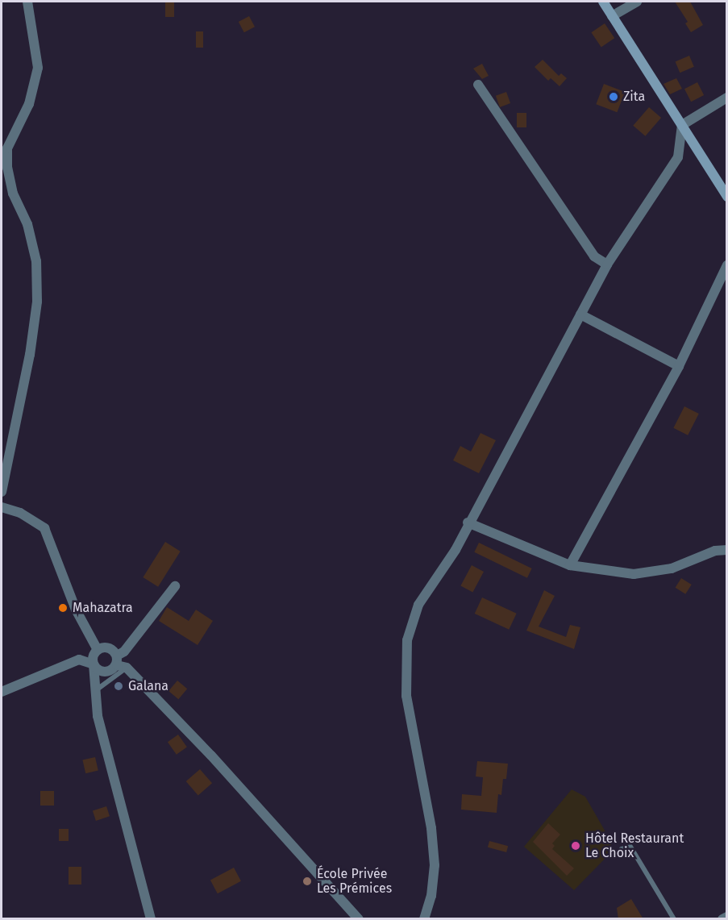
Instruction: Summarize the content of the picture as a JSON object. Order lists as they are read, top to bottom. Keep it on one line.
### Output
{"places":["Zita","Mahazatra","Galana","Hôtel Restaurant Le Choix","École Privée Les Prémices"]}
